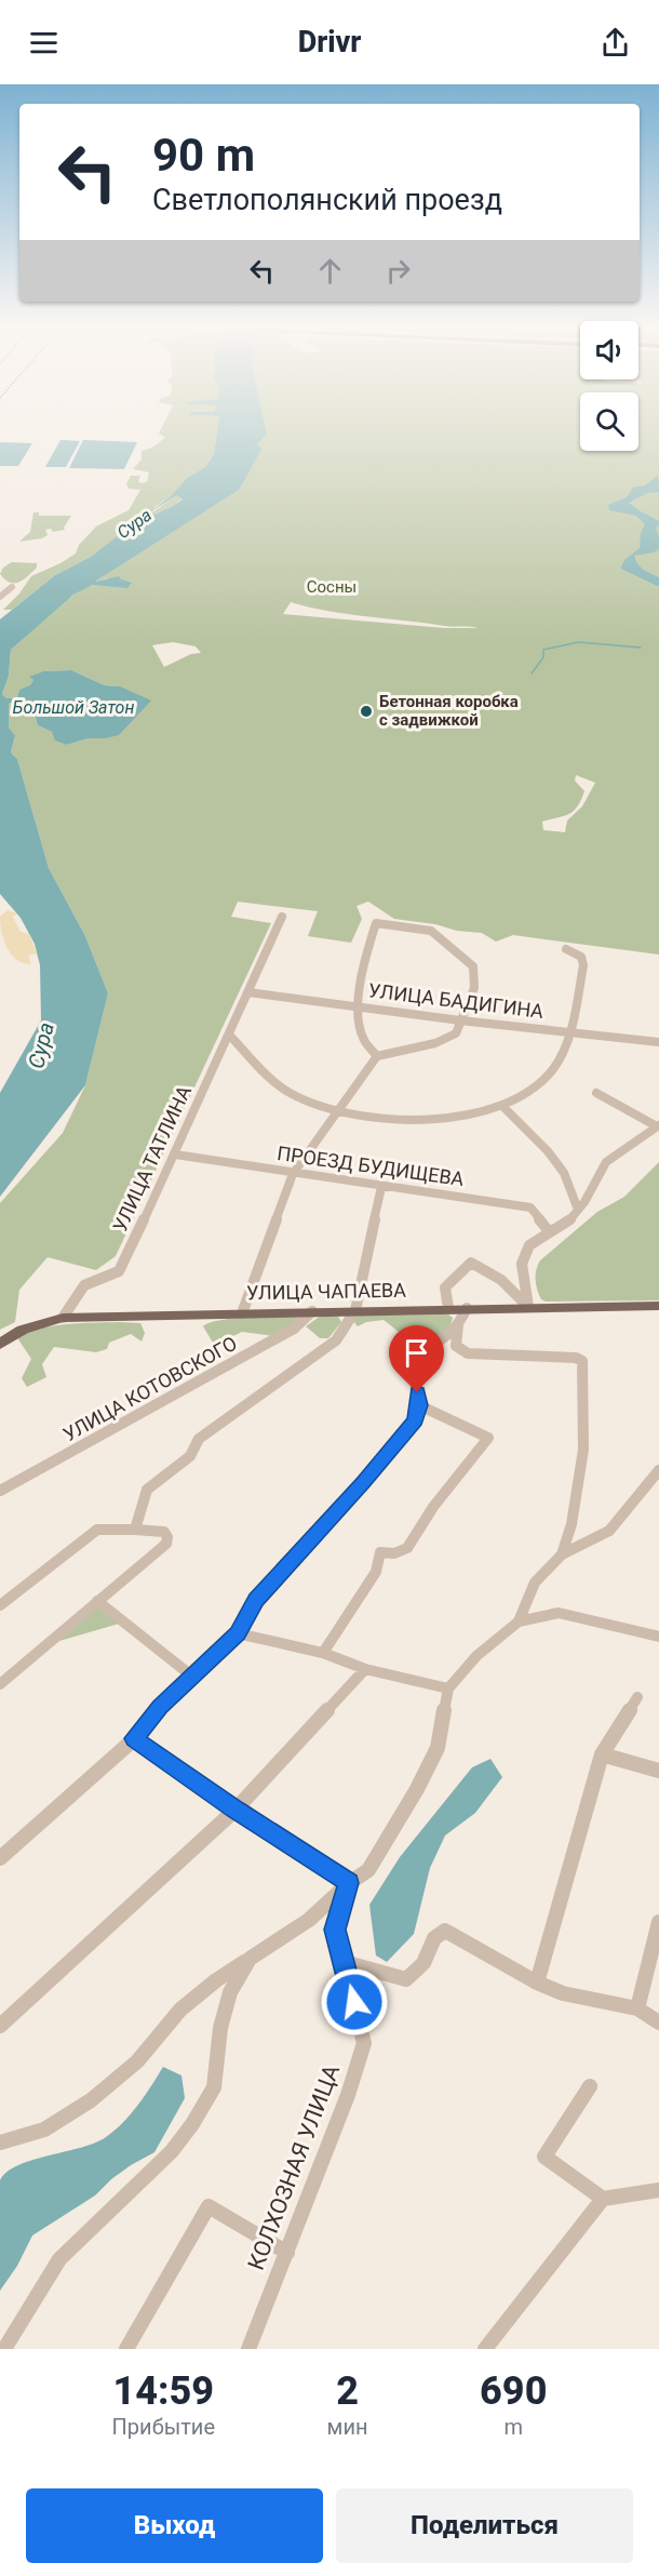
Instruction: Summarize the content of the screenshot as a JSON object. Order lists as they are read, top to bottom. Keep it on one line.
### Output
{"streets":{"main road":["УЛИЦА ЧАПАЕВА"],"street":["УЛИЦА БАДИГИНА","УЛИЦА ТАТЛИНА","ПРОЕЗД БУДИЩЕВА","УЛИЦА КОТОВСКОГО","КОЛХОЗНАЯ УЛИЦА"]},"crossings":[["УЛИЦА БАДИГИНА","УЛИЦА ТАТЛИНА"],["УЛИЦА ТАТЛИНА","ПРОЕЗД БУДИЩЕВА"],["УЛИЦА ТАТЛИНА","УЛИЦА ЧАПАЕВА"],["УЛИЦА ЧАПАЕВА","УЛИЦА КОТОВСКОГО"]],"water":["Сура","Большой Затон"],"parks":["Сосны"],"places":["Бетонная коробка с задвижкой"],"page":{"header":"Drivr","turn":["90 m","Светлополянский проезд"],"eta":["14:59","Прибытие","2","мин","690","m"],"buttons":["Выход","Поделиться"]}}
